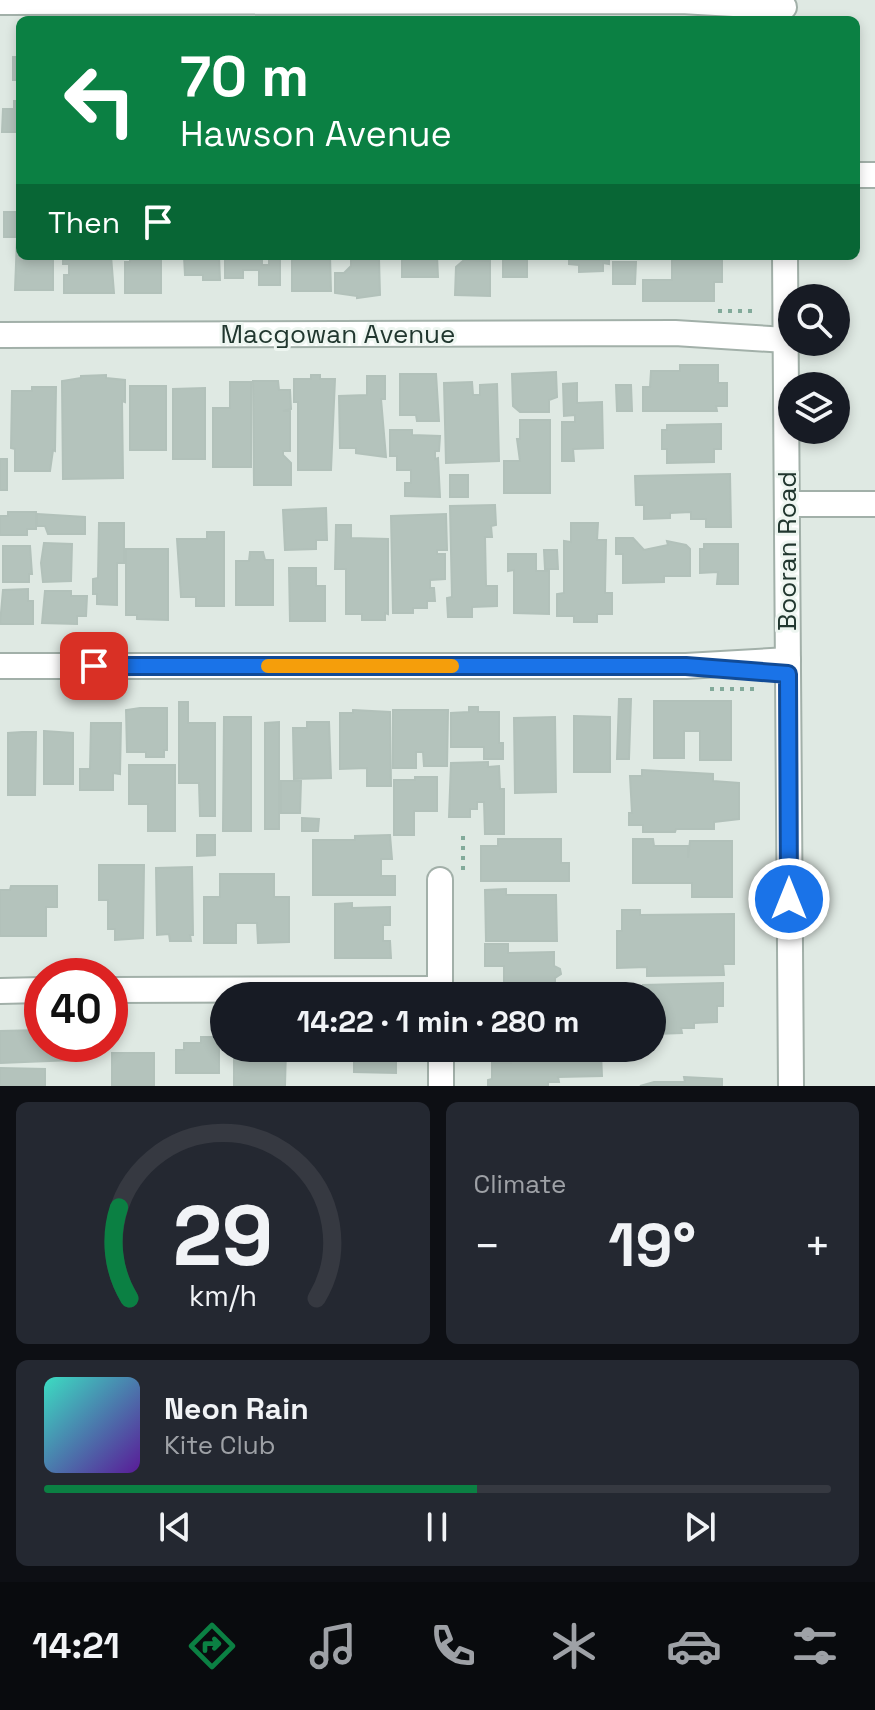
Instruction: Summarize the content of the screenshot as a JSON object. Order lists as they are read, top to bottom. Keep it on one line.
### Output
{"streets":{"street":["Macgowan Avenue","Booran Road"]},"page":{"turn":["70 m","Hawson Avenue"],"then":"Then","limit":"40","trip":"14:22 · 1 min · 280 m","tile":"Climate","heat":["−","19°","+"],"song":["Neon Rain","Kite Club"],"tabs":"14:21","gauge":["29","km/h"]}}
